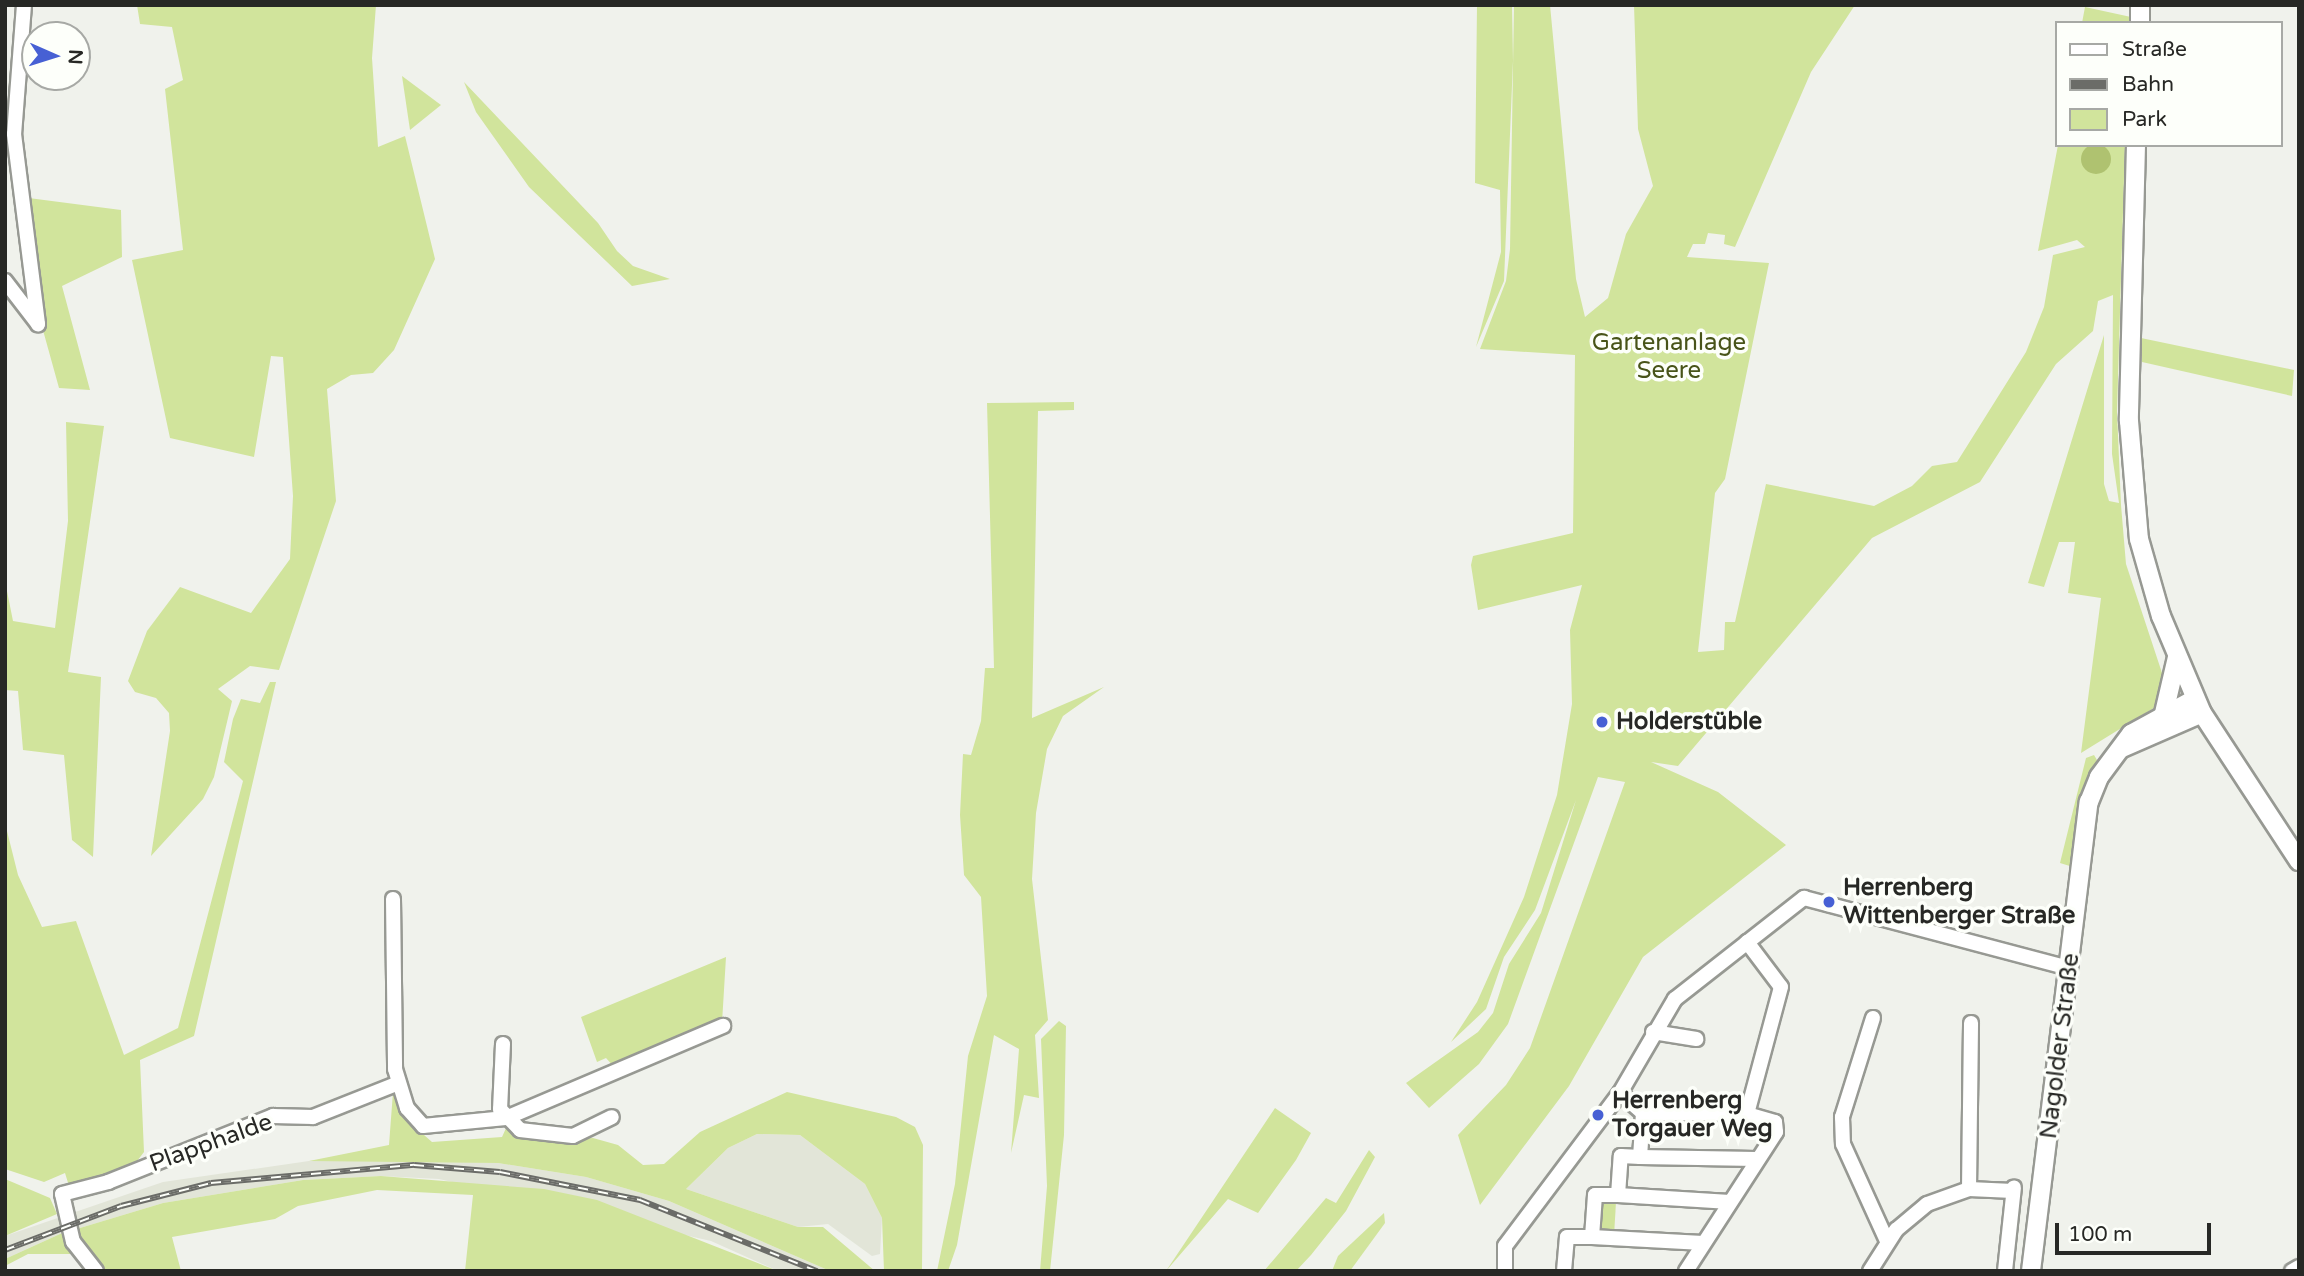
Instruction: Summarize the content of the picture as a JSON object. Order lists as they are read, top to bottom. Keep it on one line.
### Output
{"streets":{"main road":["Nagolder Straße"],"street":["Plapphalde"]},"parks":["Gartenanlage Seere"],"places":["Holderstüble","Herrenberg Wittenberger Straße","Herrenberg Torgauer Weg"],"legend":["Straße","Bahn","Park"],"scale_bar":"100 m","north":"right"}
